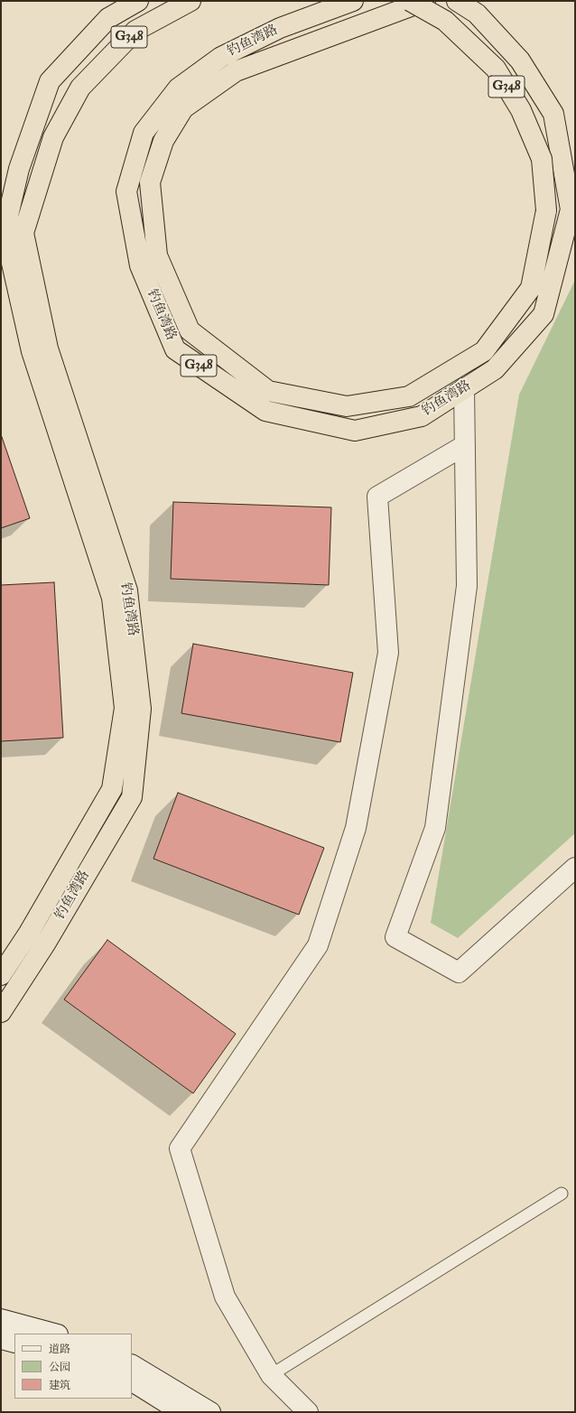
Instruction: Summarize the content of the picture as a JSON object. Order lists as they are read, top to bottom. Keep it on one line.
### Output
{"streets":{"highway":["G348","钓鱼湾路"]},"legend":["道路","公园","建筑"]}
